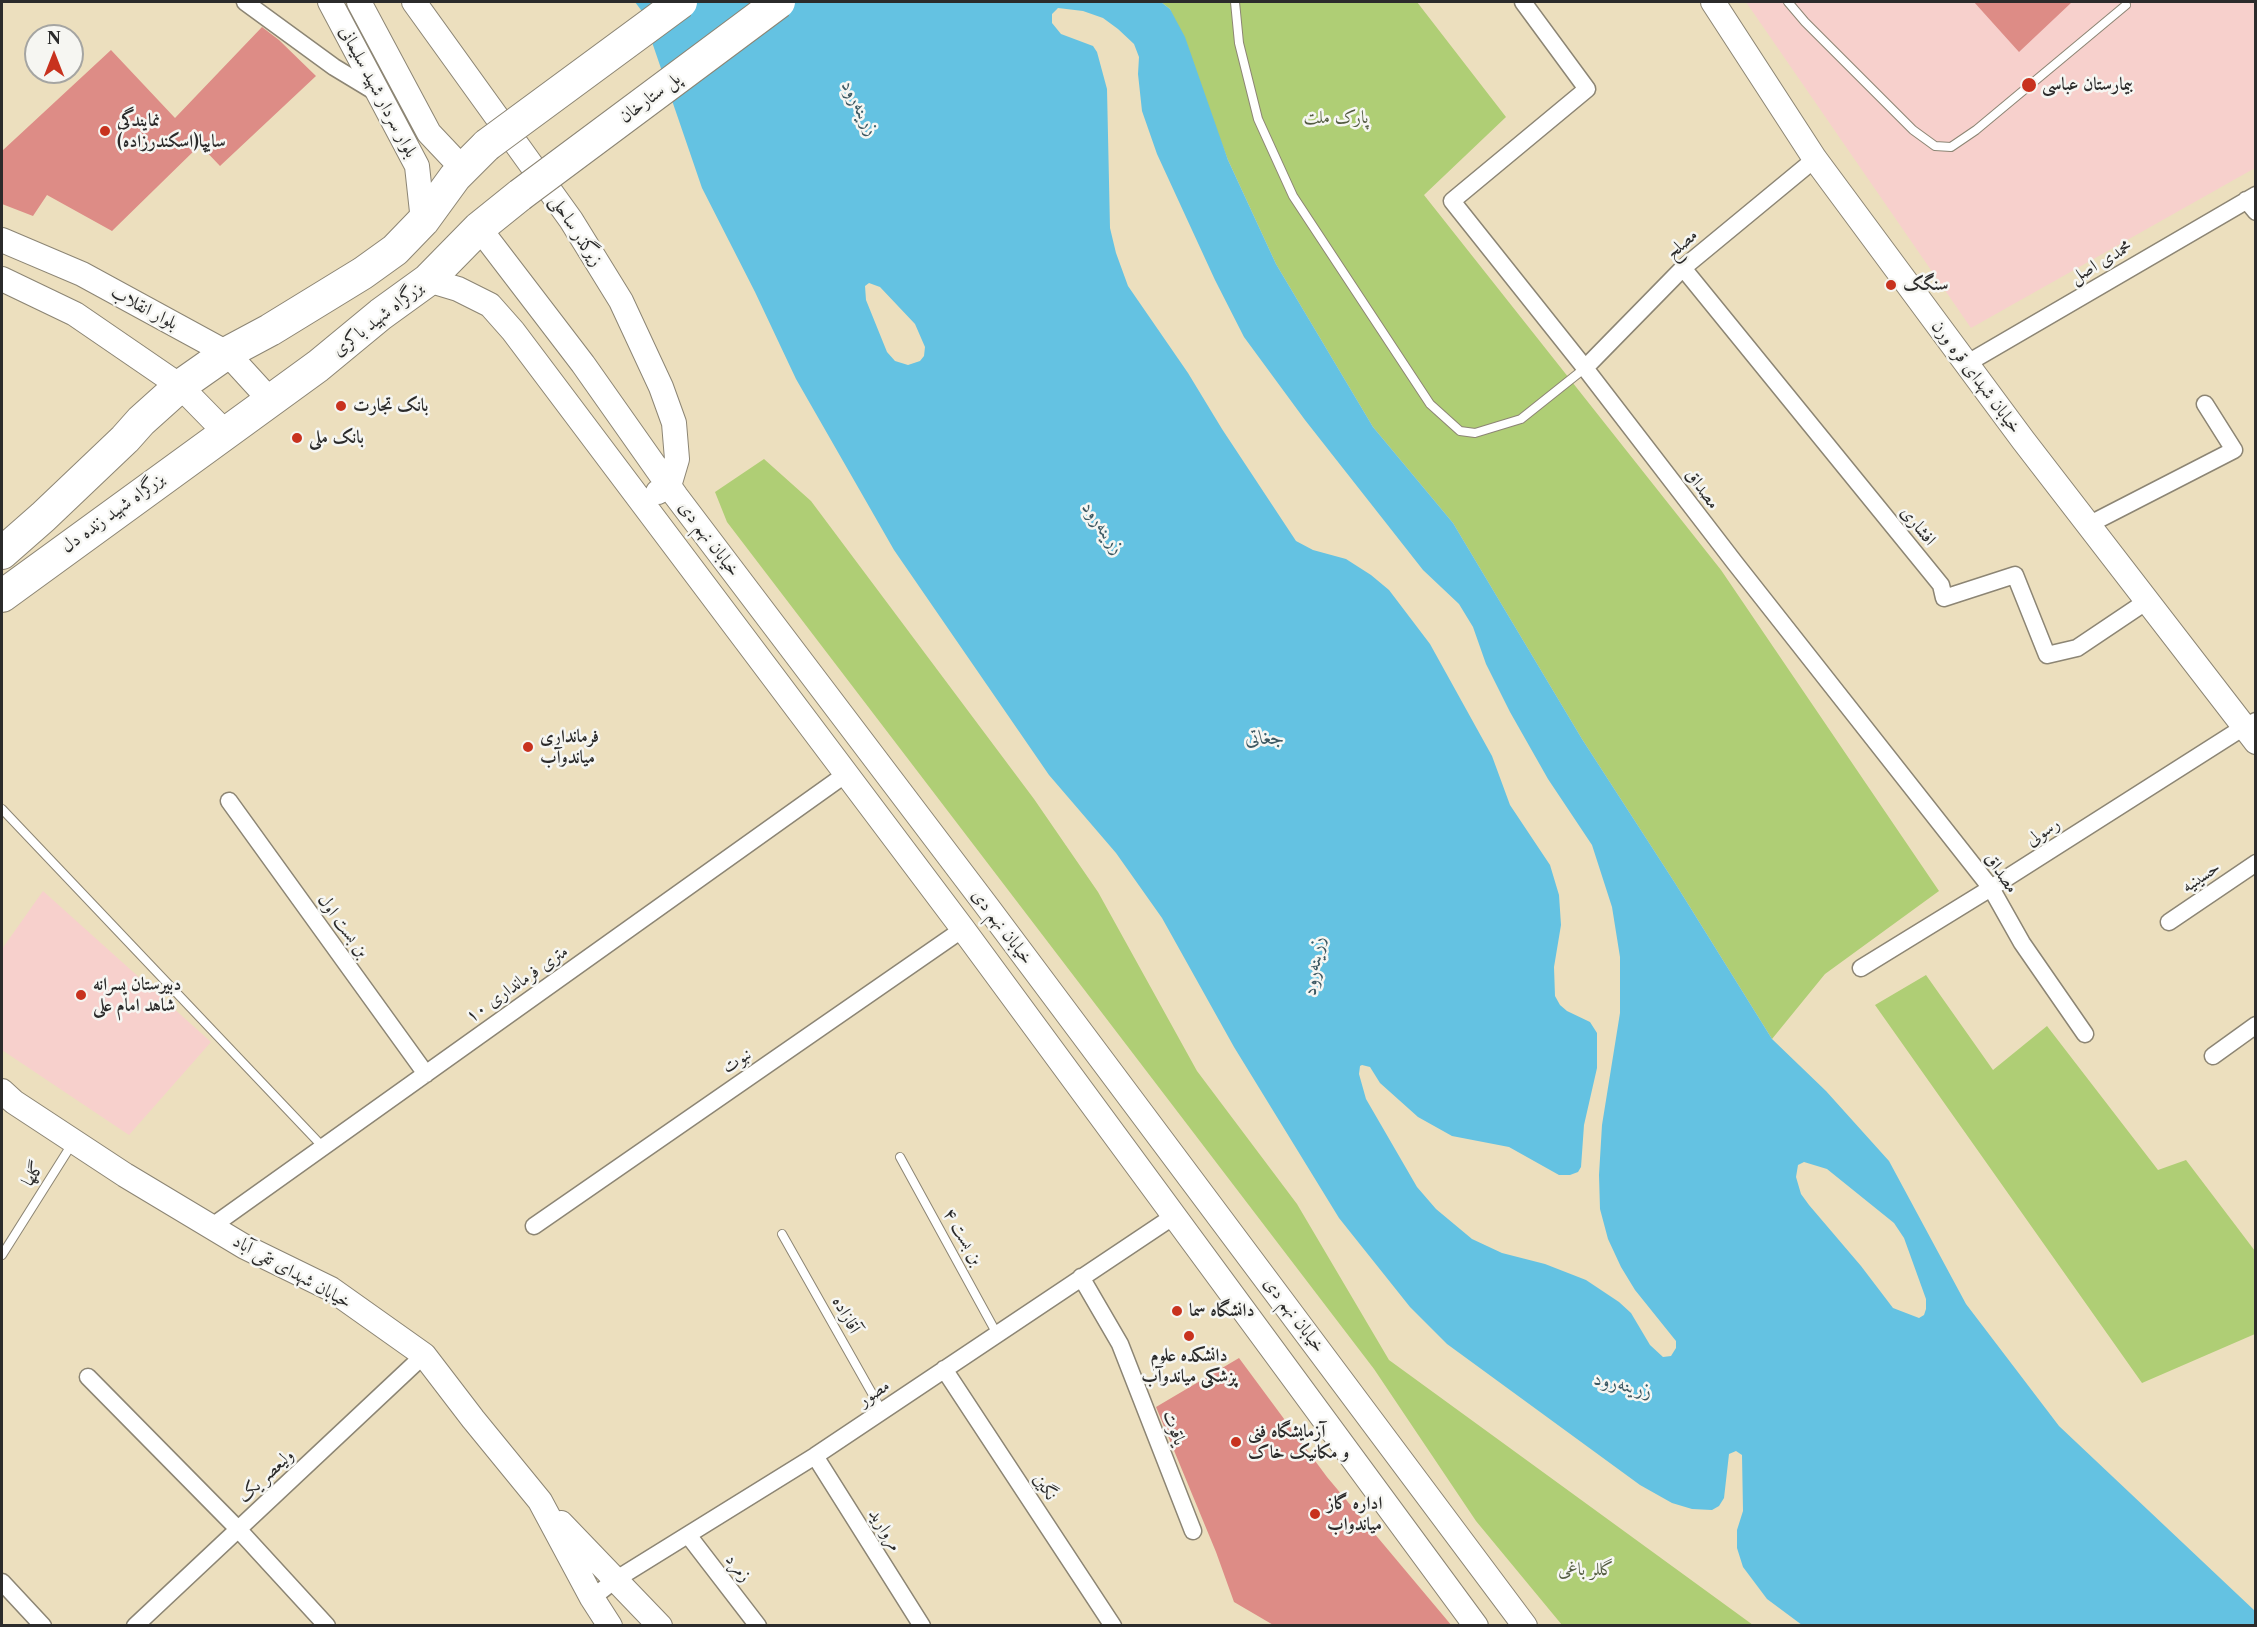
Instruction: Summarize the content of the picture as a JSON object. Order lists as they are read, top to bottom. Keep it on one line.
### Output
{"streets":{"highway":["پل ستارخان","بزرگراه شهید باکری","بزرگراه شهید زنده دل"],"main road":["بلوار سردار شهید سلیمانی","زیرگذر ساحلی","بلوار انقلاب","خیابان شهدای قره ورن","خیابان نهم دی","خیابان شهدای تقی آباد"],"street":["مصلح","محمدی اصل","مصداق","افشاری","رسولی","حسینیه","بن بست اول","۱۰ متری فرمانداری","نبوت","مصور","یاقوت","ولیعصر یک","نگین","مروارید","زمرد"],"lane":["گلها","بن بست ۴","آقازاده"]},"crossings":[["بلوار سردار شهید سلیمانی","بزرگراه شهید زنده دل"],["پل ستارخان","بزرگراه شهید باکری"],["زیرگذر ساحلی","خیابان نهم دی"],["مصلح","خیابان شهدای قره ورن"],["مصلح","مصداق"],["مصلح","افشاری"],["محمدی اصل","خیابان شهدای قره ورن"],["بلوار انقلاب","بزرگراه شهید باکری"],["بلوار انقلاب","بزرگراه شهید زنده دل"],["بزرگراه شهید باکری","بزرگراه شهید زنده دل"],["بزرگراه شهید باکری","خیابان نهم دی"],["خیابان شهدای قره ورن","افشاری"],["خیابان شهدای قره ورن","رسولی"],["مصداق","رسولی"],["خیابان نهم دی","۱۰ متری فرمانداری"],["خیابان نهم دی","نبوت"],["خیابان نهم دی","مصور"],["بن بست اول","۱۰ متری فرمانداری"],["۱۰ متری فرمانداری","خیابان شهدای تقی آباد"],["گلها","خیابان شهدای تقی آباد"],["بن بست ۴","مصور"],["خیابان شهدای تقی آباد","مصور"],["خیابان شهدای تقی آباد","ولیعصر یک"],["آقازاده","مصور"],["مصور","یاقوت"],["مصور","نگین"],["مصور","مروارید"],["مصور","زمرد"]],"water":["زرینه‌رود","جغاتی"],"parks":["پارک ملت","گللر باغی"],"places":["بیمارستان عباسی","نمایندگی سایپا(اسکندرزاده)","سنگک","بانک تجارت","بانک ملی","فرمانداری میاندوآب","دبیرستان پسرانه شاهد امام علی","دانشگاه سما","دانشکده علوم پزشکی میاندوآب","آزمایشگاه فنی و مکانیک خاک","اداره گاز میاندواب"],"north":"top"}
